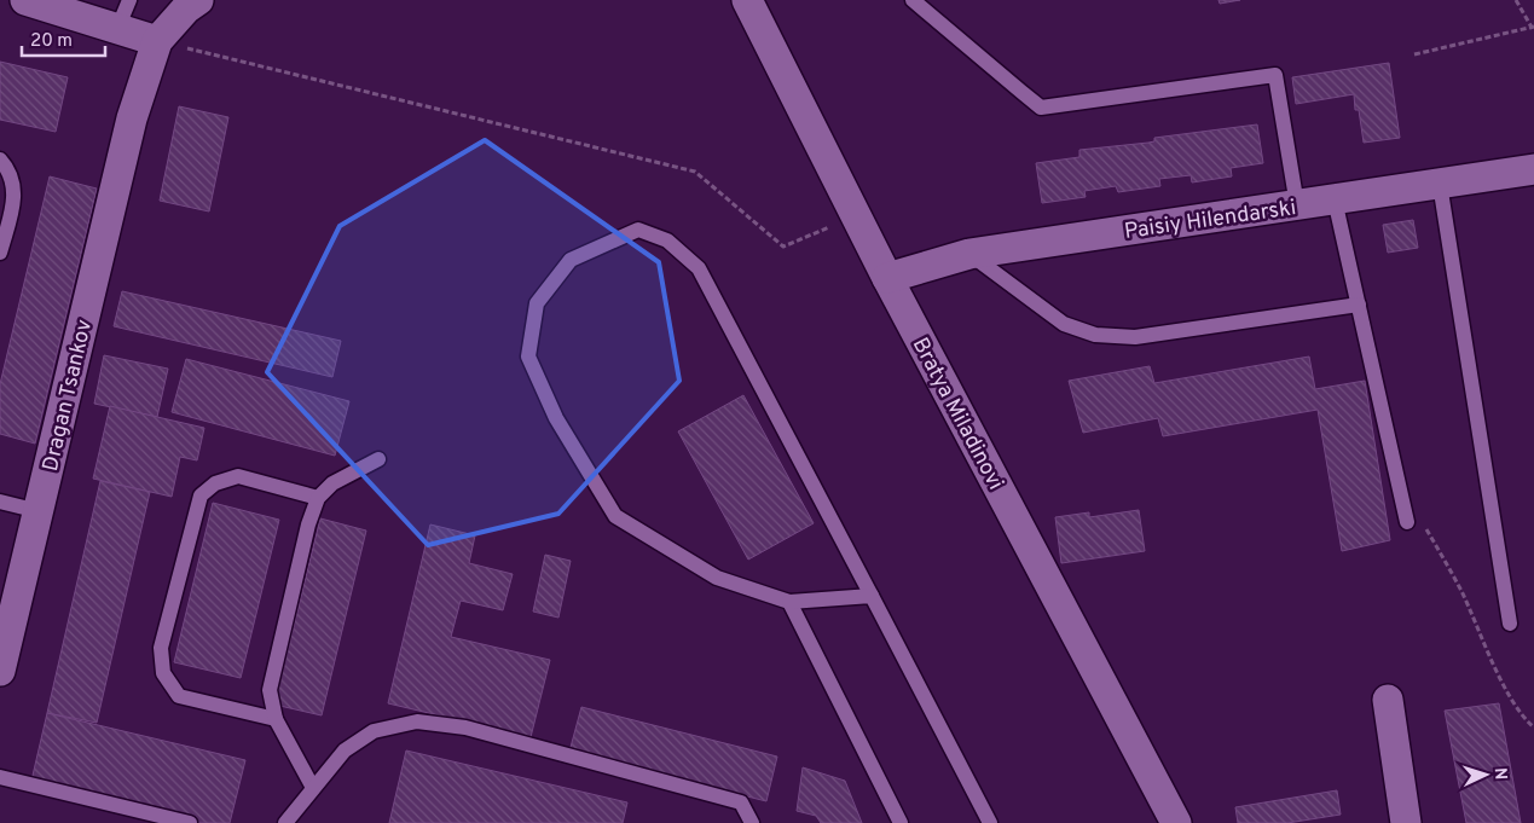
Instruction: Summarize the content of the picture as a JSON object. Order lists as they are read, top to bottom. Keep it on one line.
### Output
{"streets":{"street":["Paisiy Hilendarski","Dragan Tsankov","Bratya Miladinovi"]},"crossings":[["Paisiy Hilendarski","Bratya Miladinovi"]],"scale_bar":"20 m","north":"right"}
